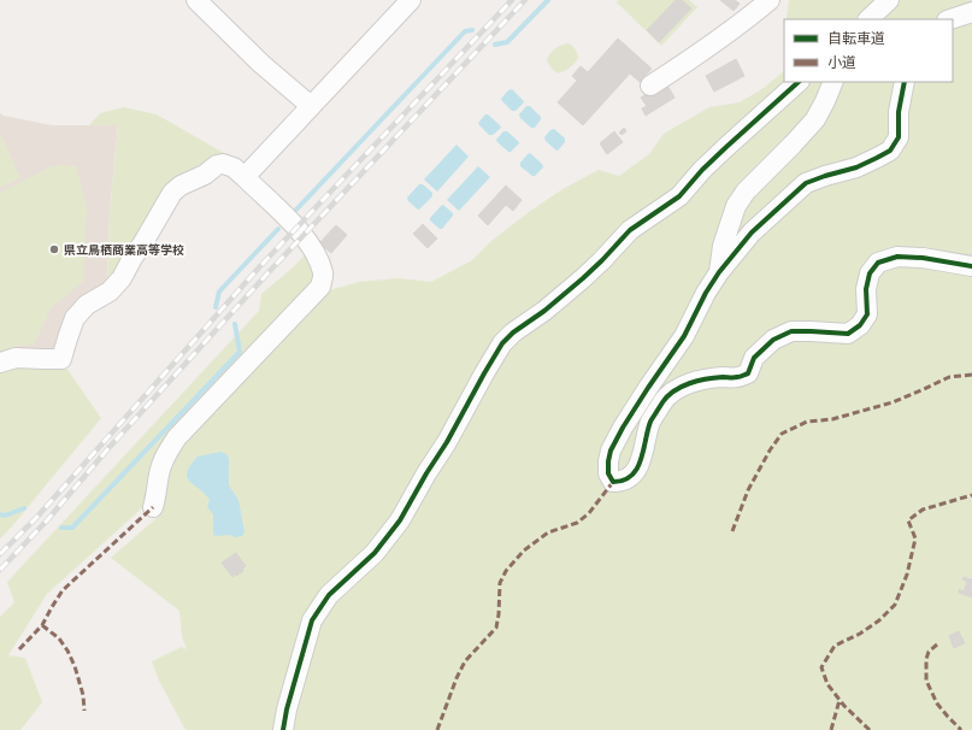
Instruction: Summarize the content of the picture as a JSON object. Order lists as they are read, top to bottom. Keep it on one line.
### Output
{"places":["県立鳥栖商業高等学校"],"legend":["自転車道","小道"]}
